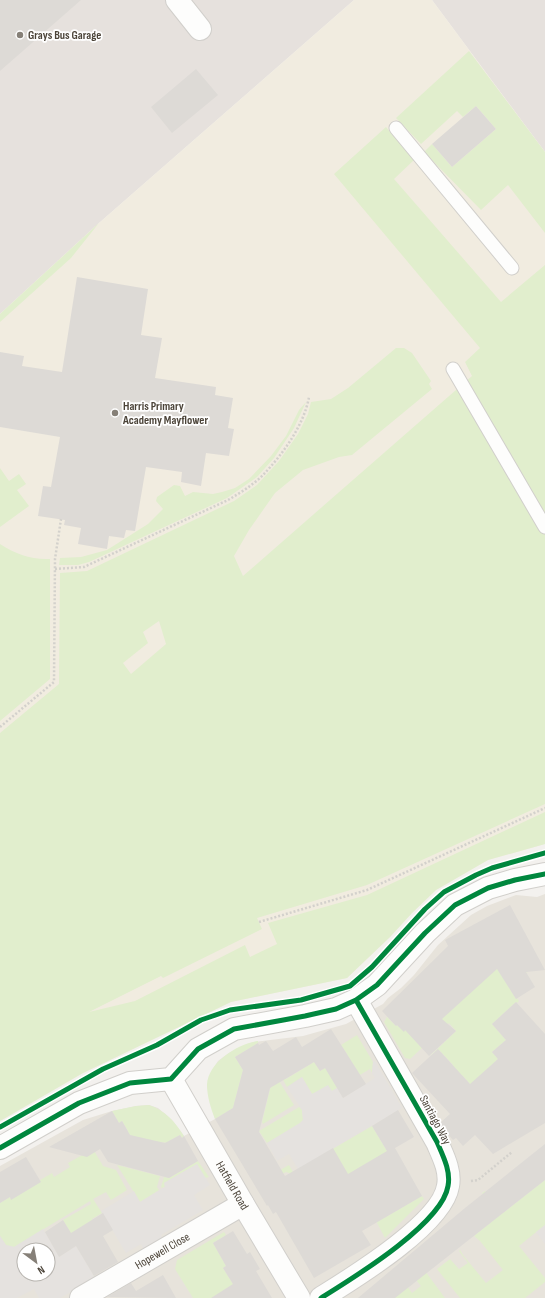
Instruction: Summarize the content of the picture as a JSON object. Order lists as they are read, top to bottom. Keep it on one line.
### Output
{"streets":{"street":["Santiago Way","Hatfield Road","Hopewell Close"]},"crossings":[["Hatfield Road","Hopewell Close"]],"places":["Grays Bus Garage","Harris Primary Academy Mayflower"],"north":"bottom right"}
